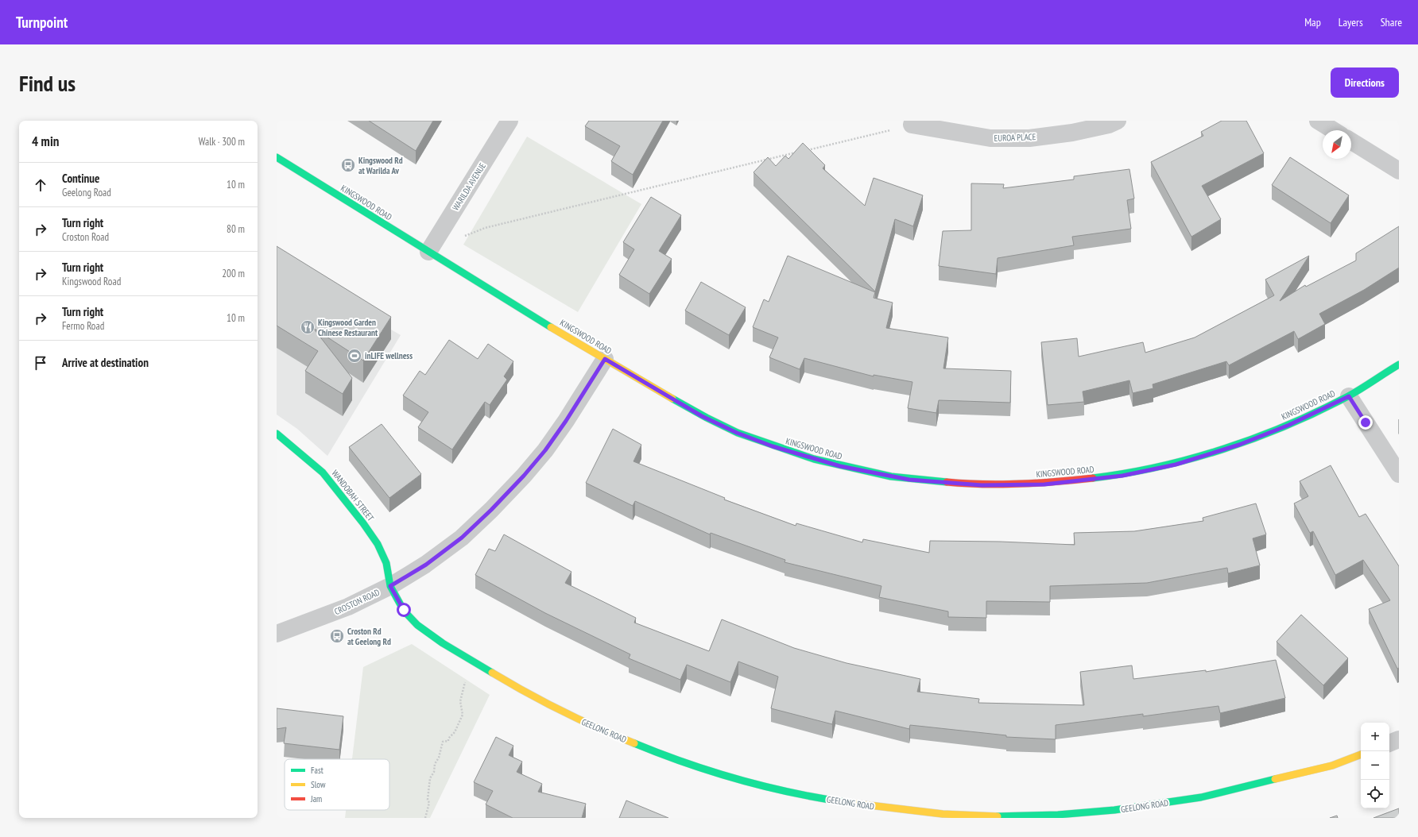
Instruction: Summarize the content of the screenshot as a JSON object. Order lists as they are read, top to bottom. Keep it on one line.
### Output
{"streets":{"street":["EUROA PLACE","WARILDA AVENUE","KINGSWOOD ROAD","WANDOBAH STREET","CROSTON ROAD","GEELONG ROAD"]},"crossings":[["WARILDA AVENUE","KINGSWOOD ROAD"],["KINGSWOOD ROAD","CROSTON ROAD"],["WANDOBAH STREET","CROSTON ROAD"],["WANDOBAH STREET","GEELONG ROAD"],["CROSTON ROAD","GEELONG ROAD"]],"places":{"bus stop":["Kingswood Rd at Warilda Av","Croston Rd at Geelong Rd"],"restaurant":["Kingswood Garden Chinese Restaurant"],"sports":["inLIFE wellness"]},"legend":["Fast","Slow","Jam"],"north":"bottom left","page":{"header":"Turnpoint","nav":["Map","Layers","Share"],"buttons":"Directions","title":"Find us","heading":["4 min","Walk · 300 m"],"list":[["Continue","Geelong Road","10 m"],["Turn right","Croston Road","80 m"],["Turn right","Kingswood Road","200 m"],["Turn right","Fermo Road","10 m"],"Arrive at destination"],"map_buttons":["+","−"]}}
